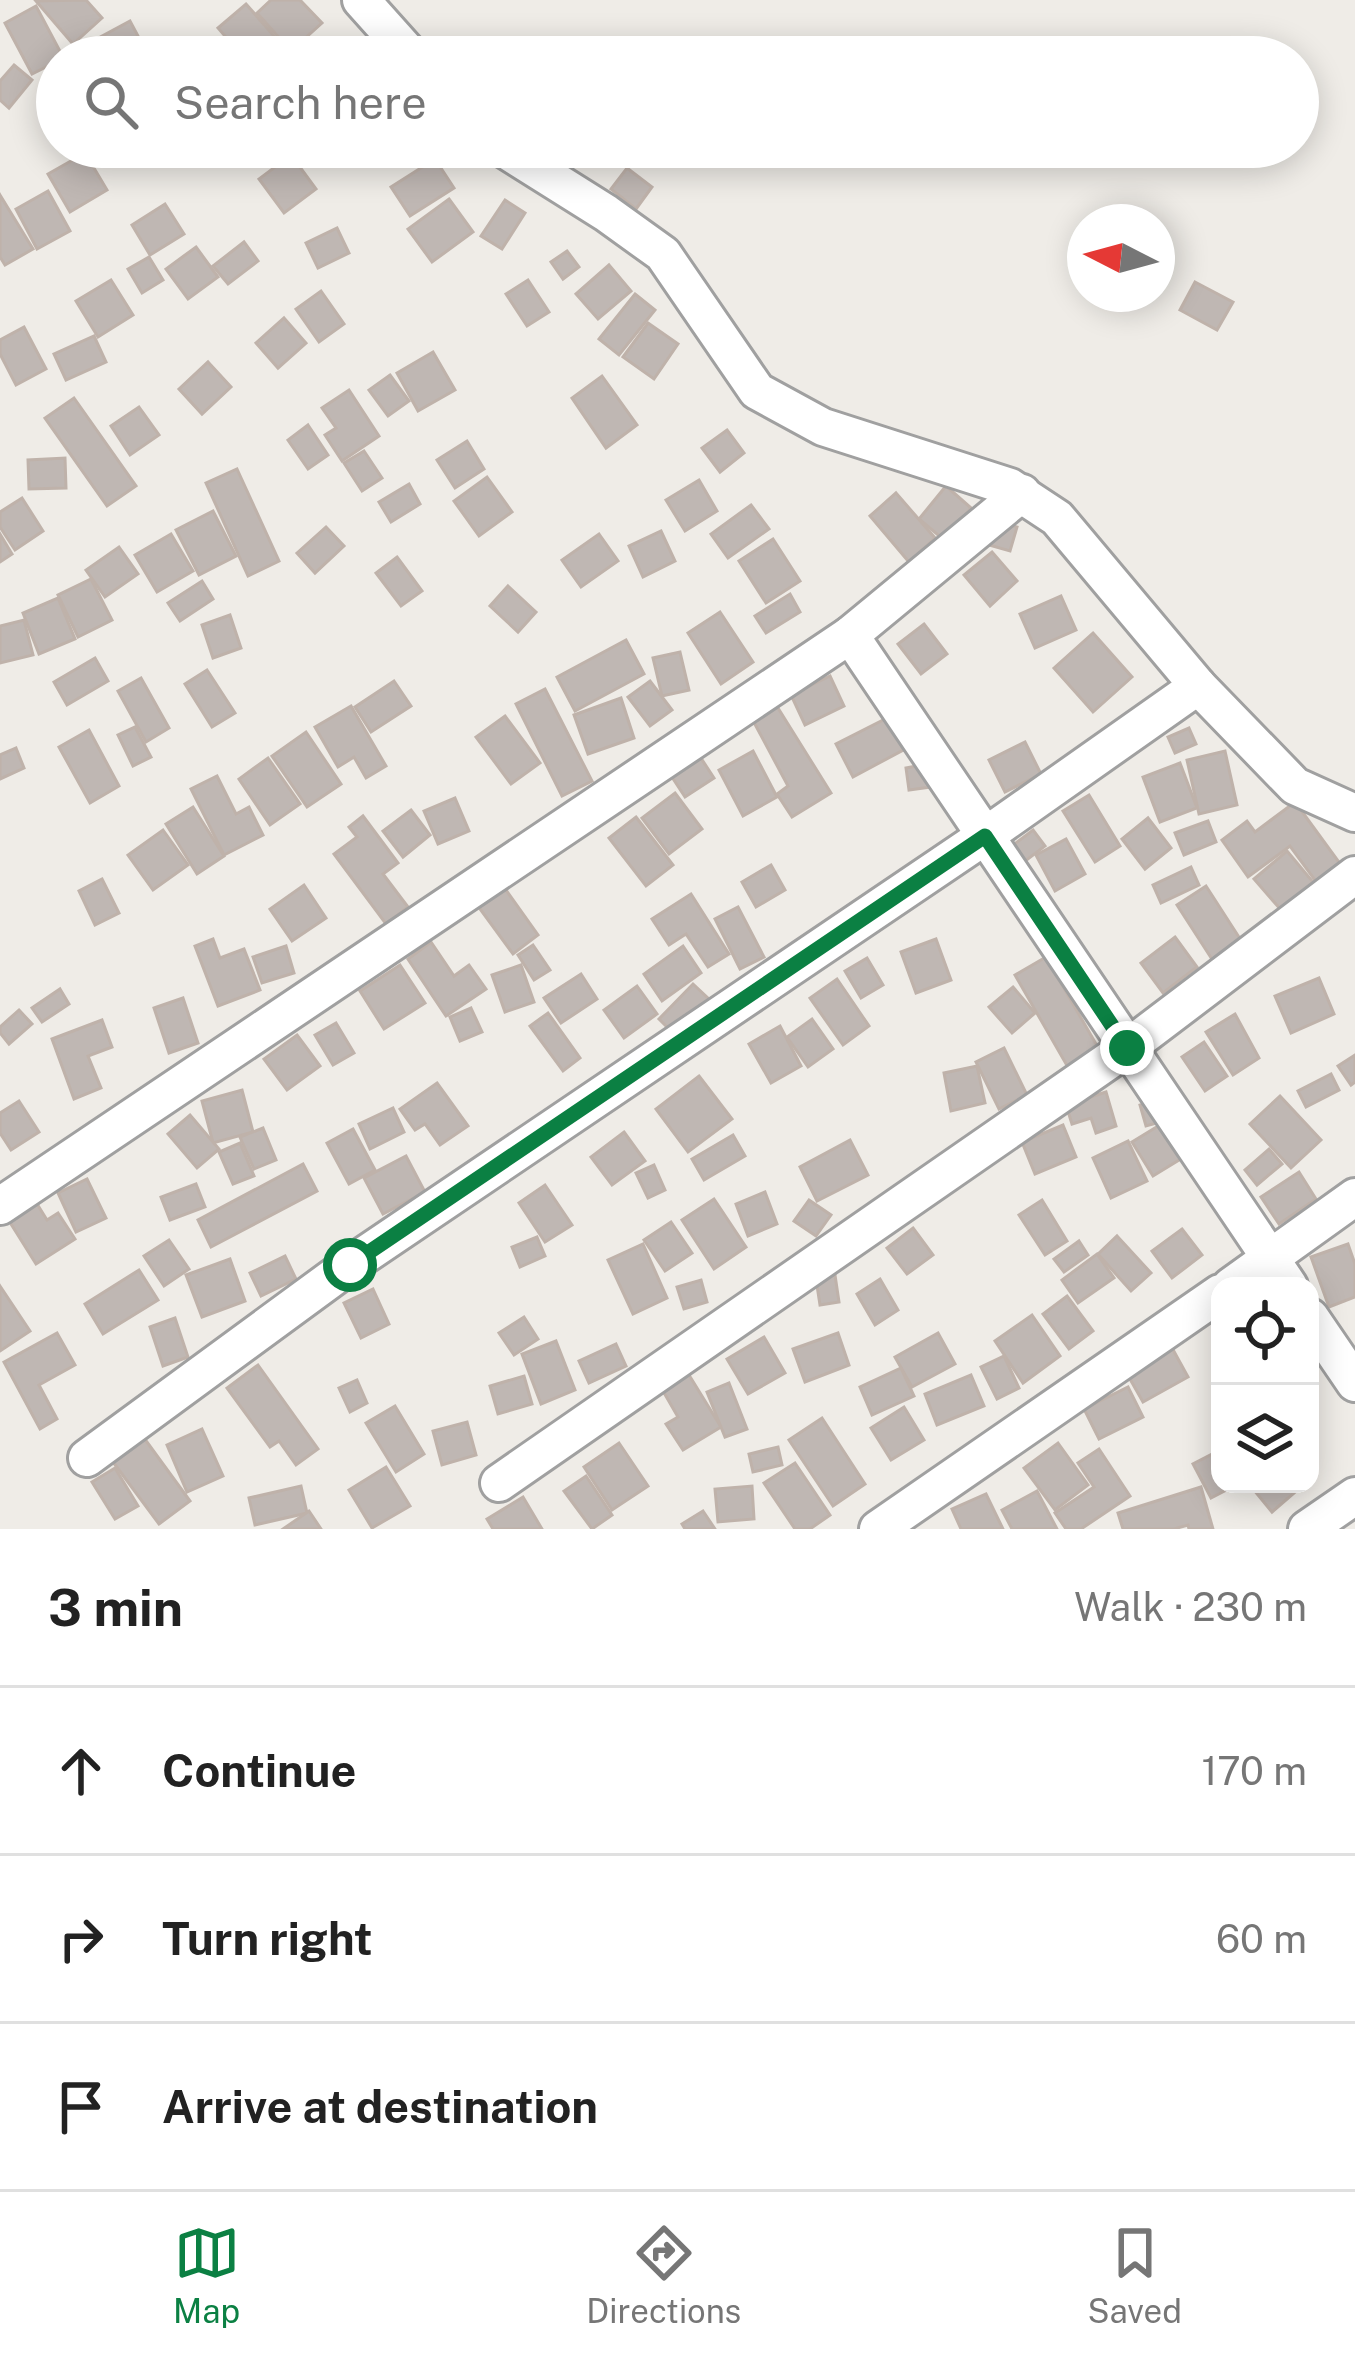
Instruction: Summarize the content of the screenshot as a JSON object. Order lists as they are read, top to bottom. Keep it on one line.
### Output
{"north":"left","page":{"search":"Search here","heading":["3 min","Walk · 230 m"],"list":[["Continue","170 m"],["Turn right","60 m"],"Arrive at destination"],"nav":["Map","Directions","Saved"]}}
